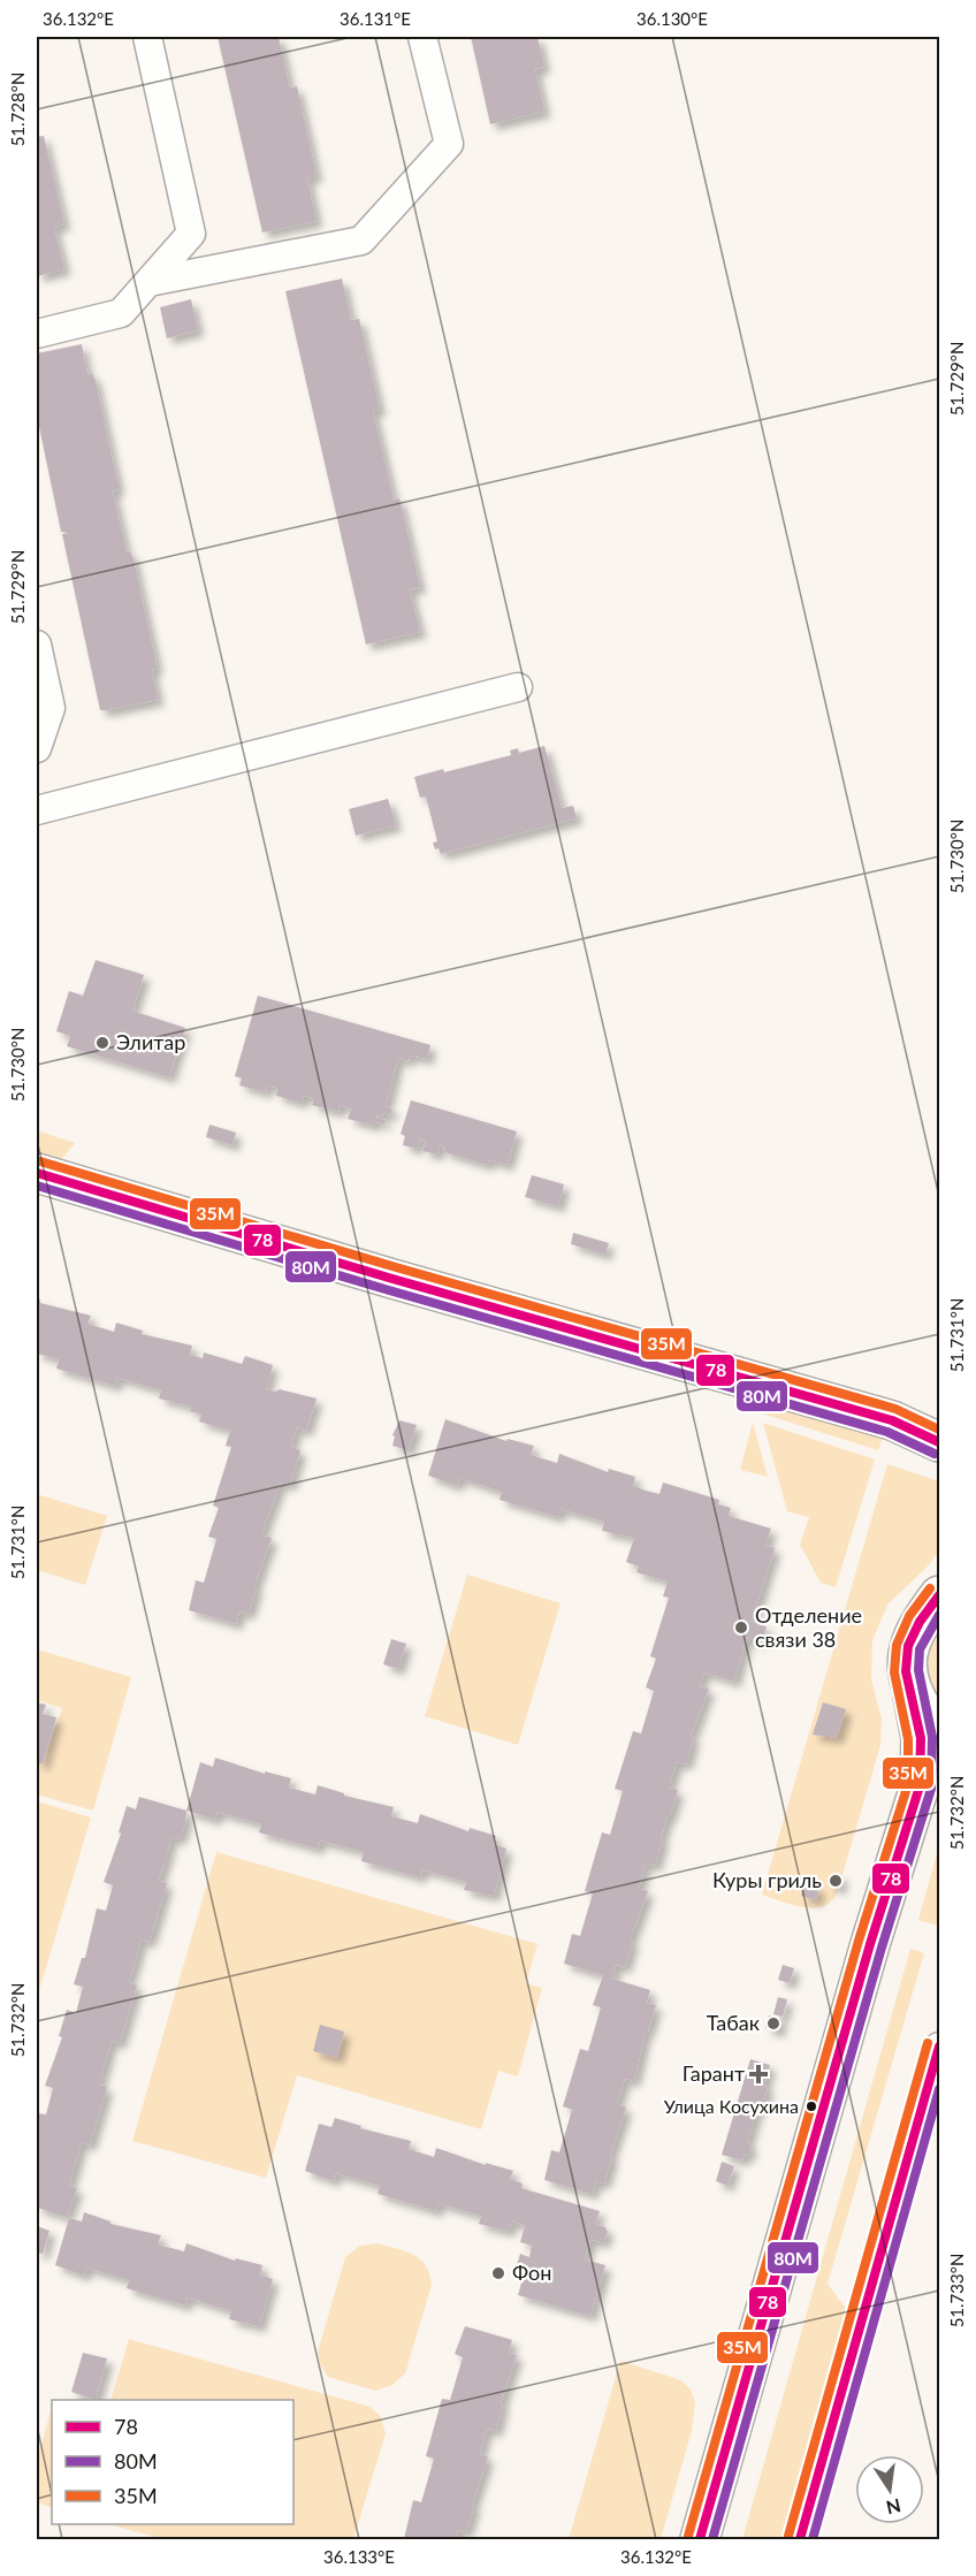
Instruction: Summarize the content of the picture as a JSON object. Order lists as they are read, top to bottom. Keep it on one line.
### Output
{"places":{"other":["Элитар","Отделение связи 38","Куры гриль","Табак","Улица Косухина","Фон"],"health":["Гарант"]},"lines":["transit line 35М","transit line 78","transit line 80М"],"legend":["78","80М","35М"],"north":"bottom","coordinates":["36.132°E","36.131°E","36.130°E","51.728°N","51.729°N","51.730°N","51.731°N","51.732°N","51.733°N","36.133°E"]}
